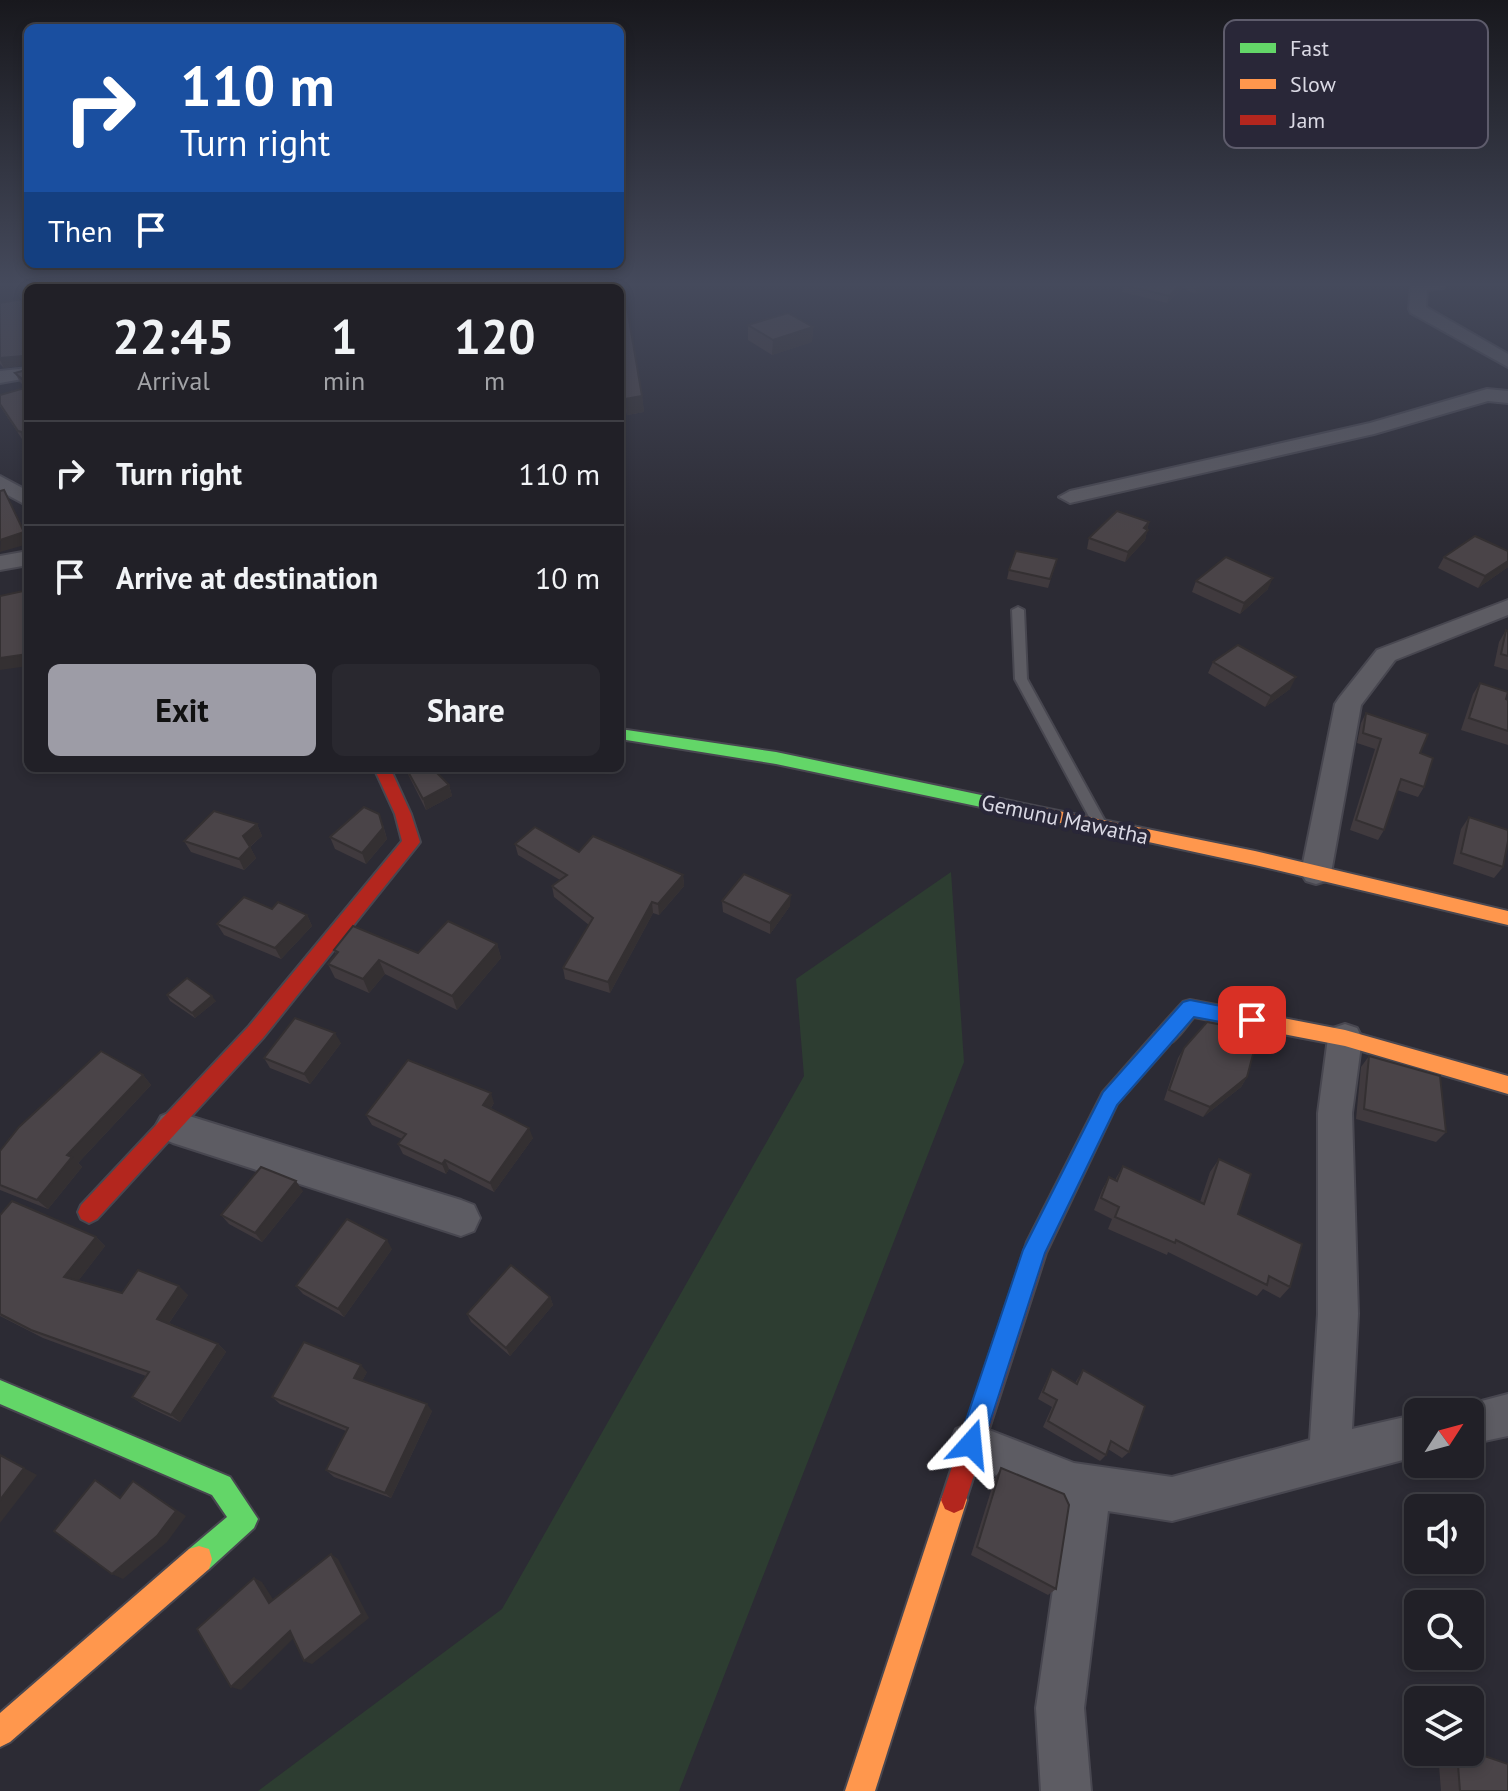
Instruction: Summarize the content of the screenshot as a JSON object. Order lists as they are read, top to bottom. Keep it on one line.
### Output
{"streets":{"street":["Gemunu Mawatha"]},"legend":["Fast","Slow","Jam"],"north":"top right","page":{"turn":["110 m","Turn right"],"then":"Then","eta":["22:45","Arrival","1","min","120","m"],"list":[{"name":"Turn right","value":"110 m"},{"name":"Arrive at destination","value":"10 m"}],"buttons":["Exit","Share"]}}
